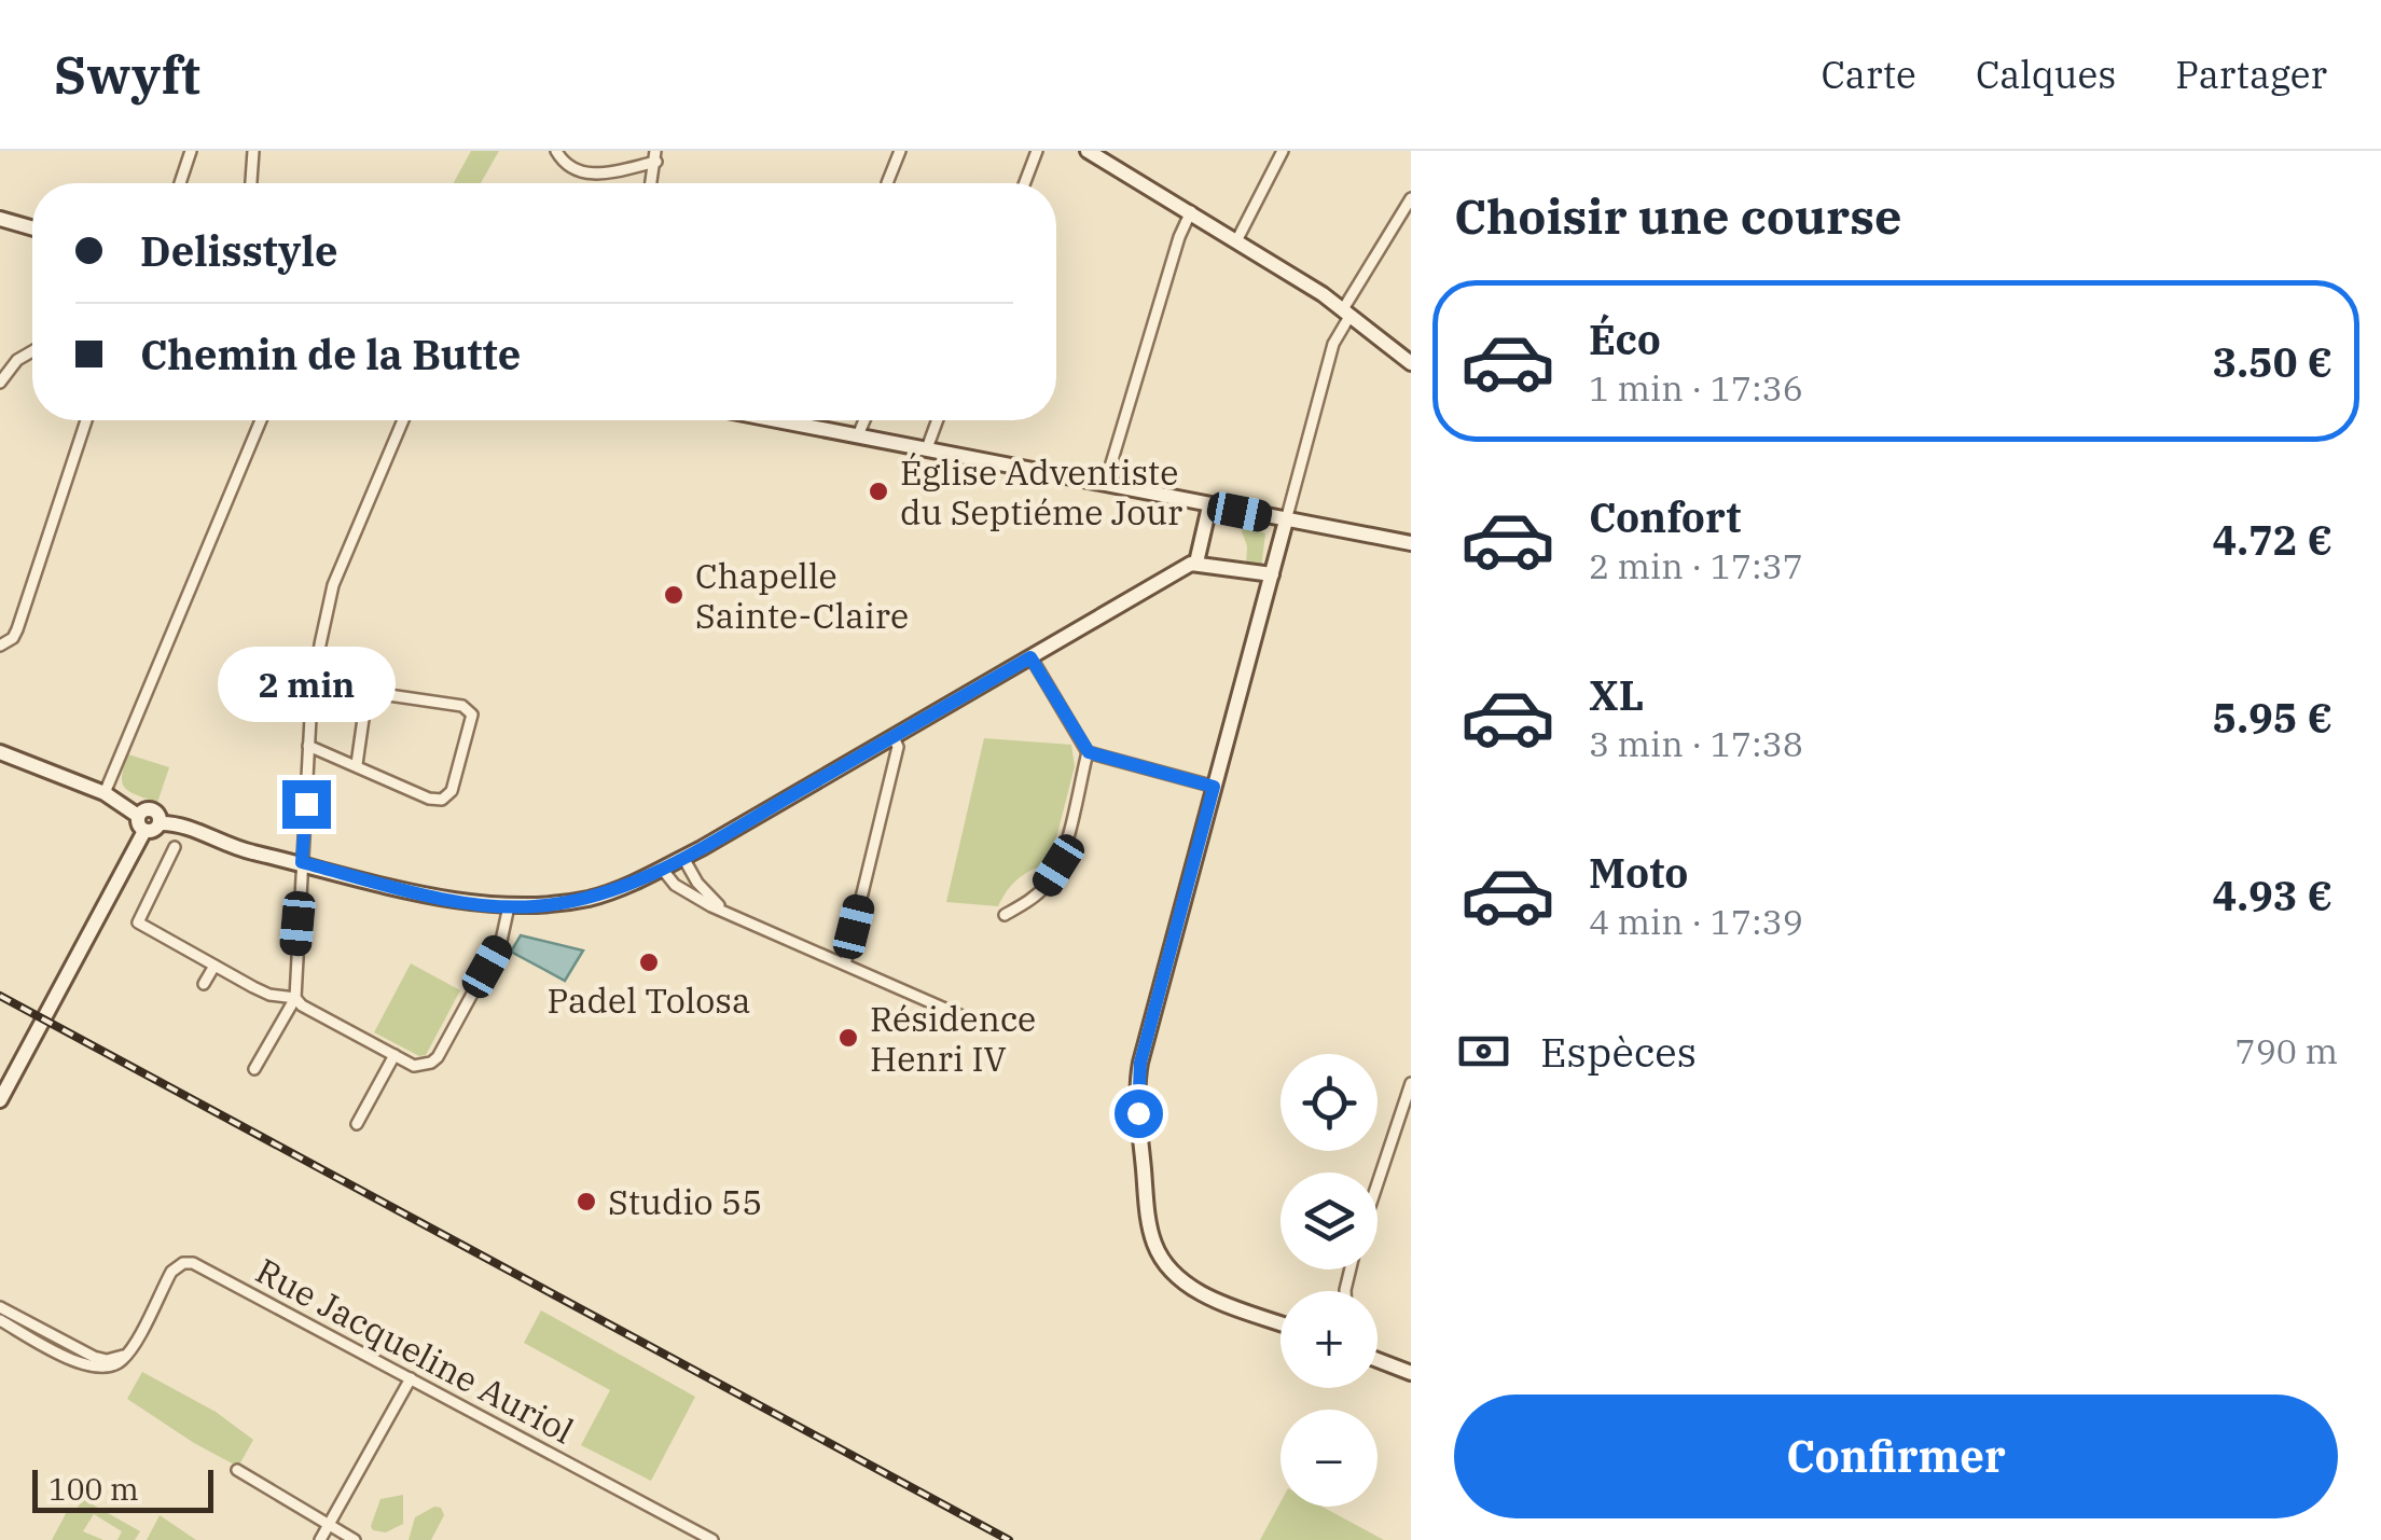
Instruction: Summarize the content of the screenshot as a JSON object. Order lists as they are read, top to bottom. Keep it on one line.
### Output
{"streets":{"street":["Rue Jacqueline Auriol"]},"places":["Église Adventiste du Septiéme Jour","Chapelle Sainte-Claire","Padel Tolosa","Résidence Henri IV","Studio 55"],"scale_bar":"100 m","page":{"header":"Swyft","nav":["Carte","Calques","Partager"],"heading":"Choisir une course","banner":["Delisstyle","Chemin de la Butte"],"list":[{"name":"Éco","note":"1 min · 17:36","value":"3.50 €"},{"name":"Confort","note":"2 min · 17:37","value":"4.72 €"},{"name":"XL","note":"3 min · 17:38","value":"5.95 €"},{"name":"Moto","note":"4 min · 17:39","value":"4.93 €"}],"bubble":"2 min","pay":["Espèces","790 m"],"map_buttons":["+","−"],"buttons":"Confirmer","scale":"100 m"}}
